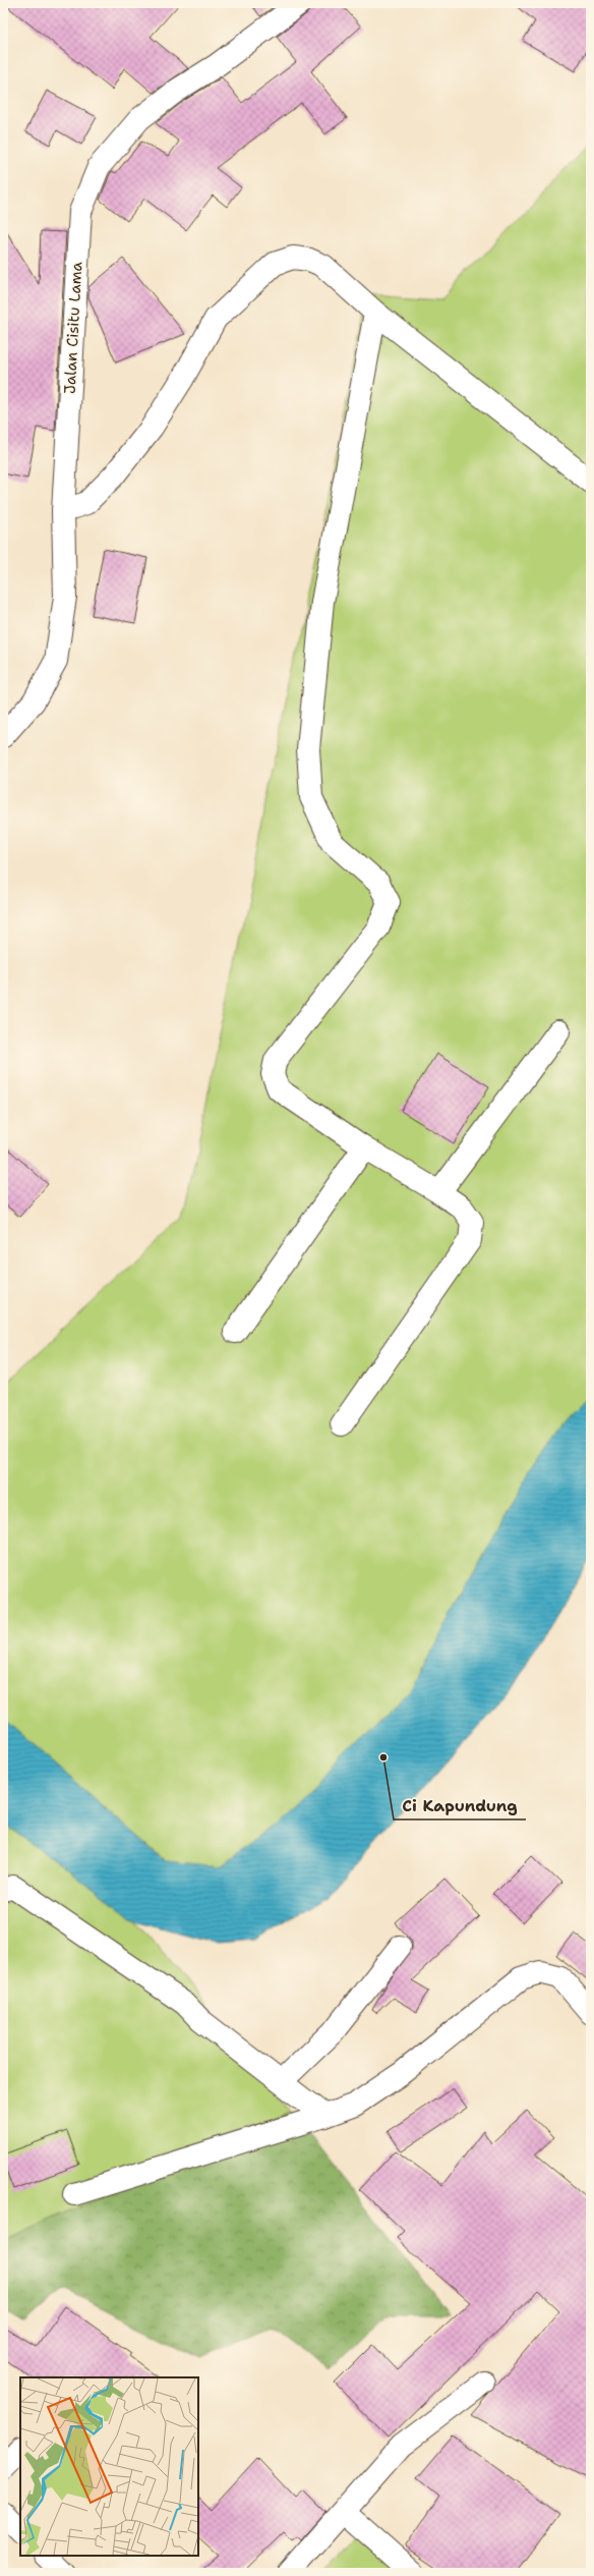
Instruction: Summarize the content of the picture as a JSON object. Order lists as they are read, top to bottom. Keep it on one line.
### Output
{"streets":{"street":["Jalan Cisitu Lama"]},"places":["Ci Kapundung"]}
